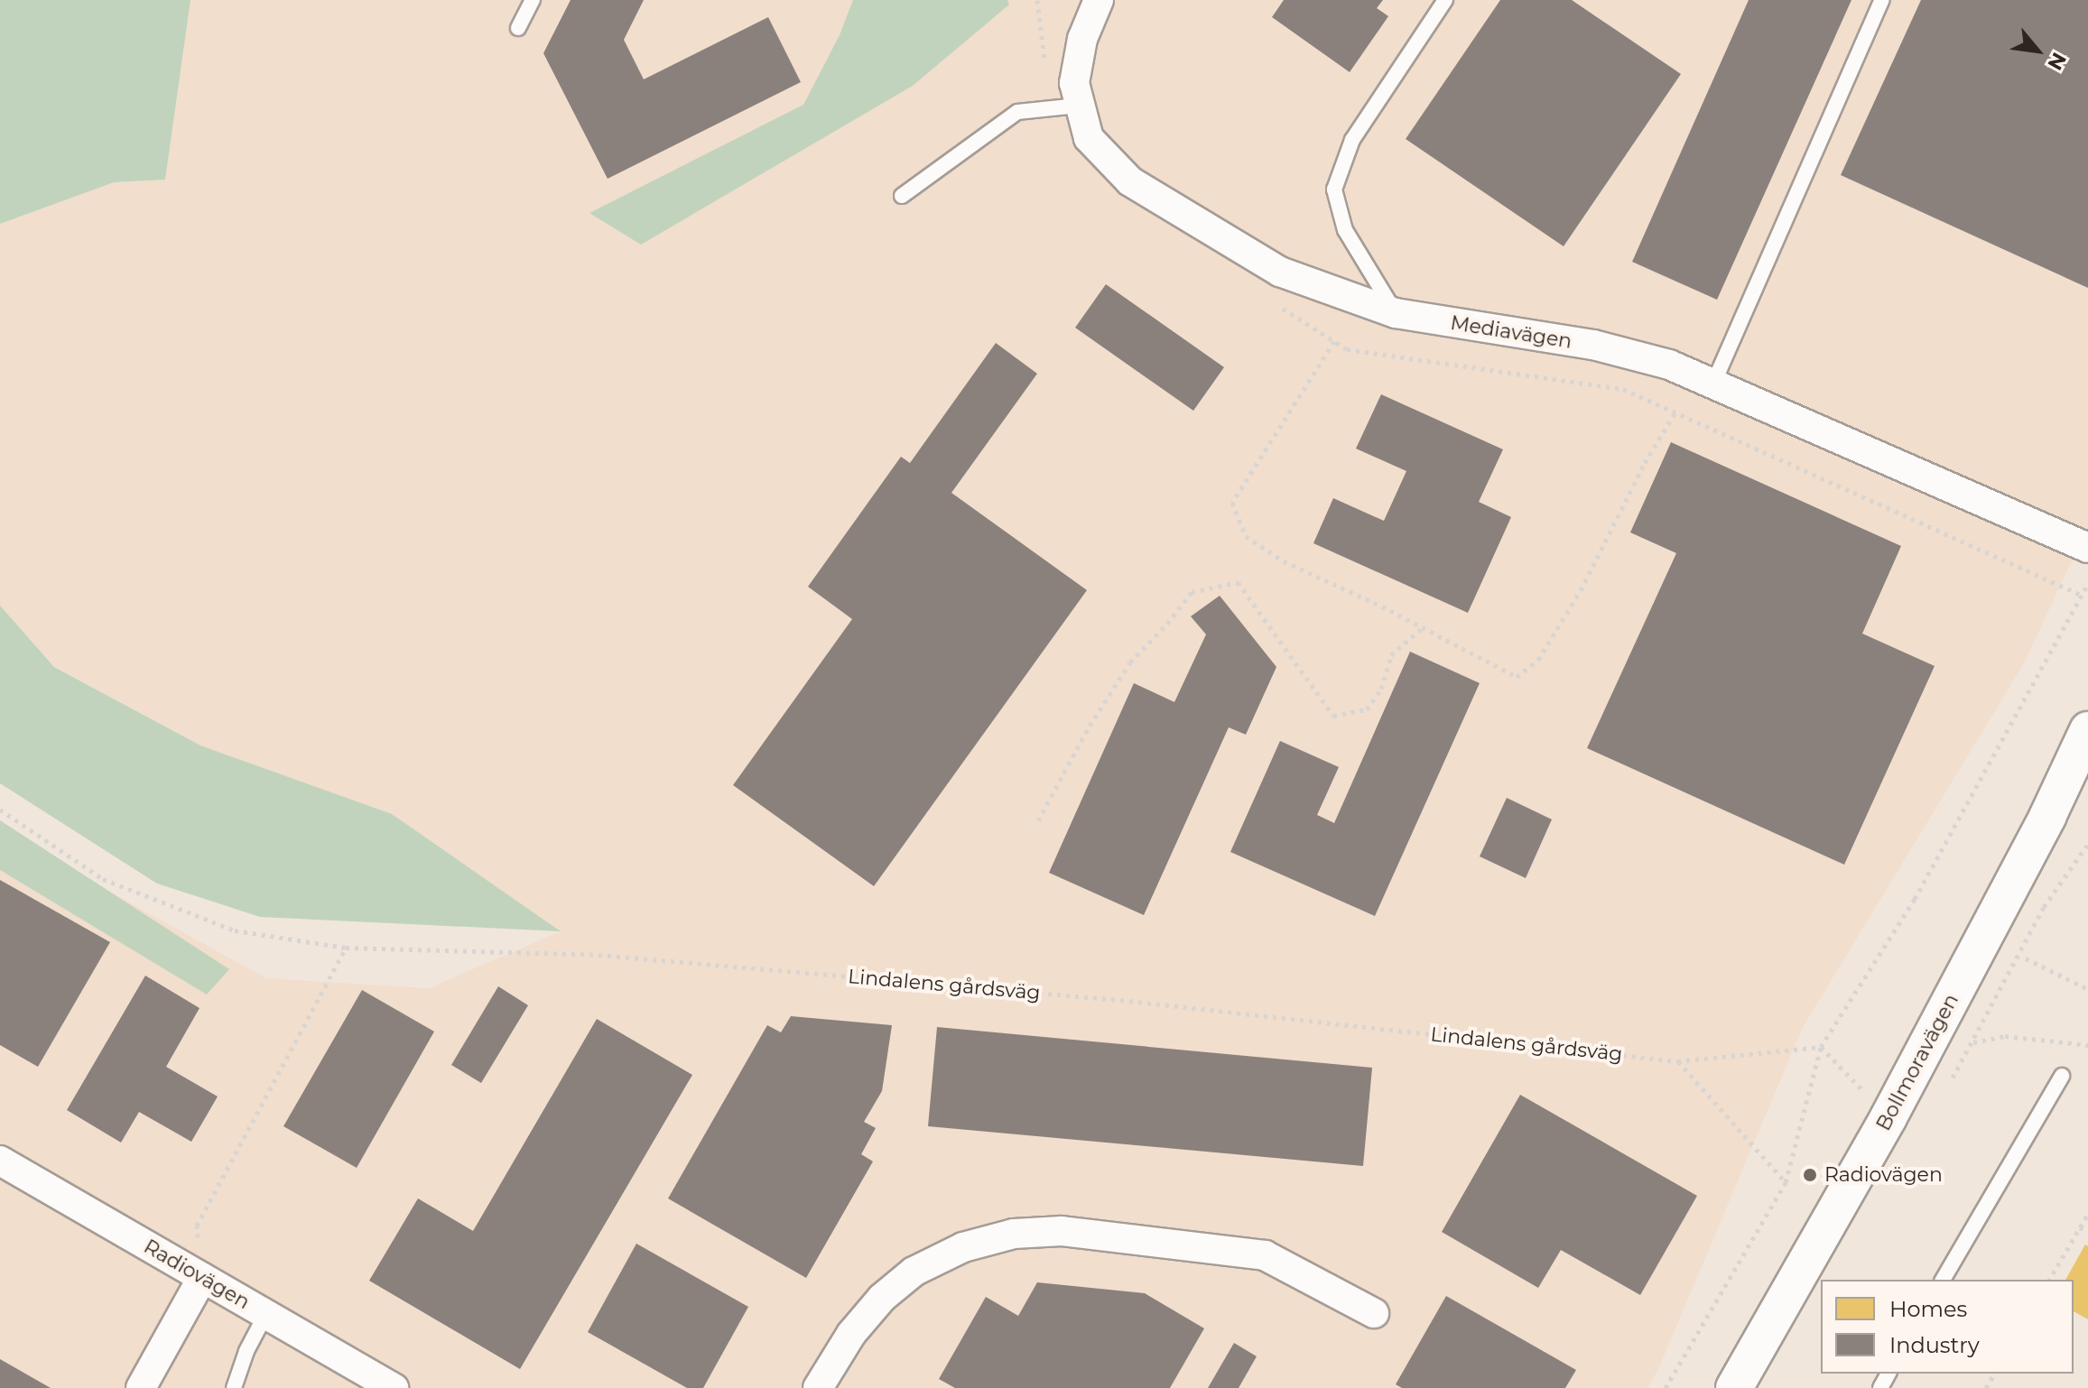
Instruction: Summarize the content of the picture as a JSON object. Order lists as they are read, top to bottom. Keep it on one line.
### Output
{"streets":{"street":["Mediavägen","Bollmoravägen","Radiovägen"],"path":["Lindalens gårdsväg"]},"places":["Radiovägen"],"legend":["Homes","Industry"],"north":"bottom right"}
